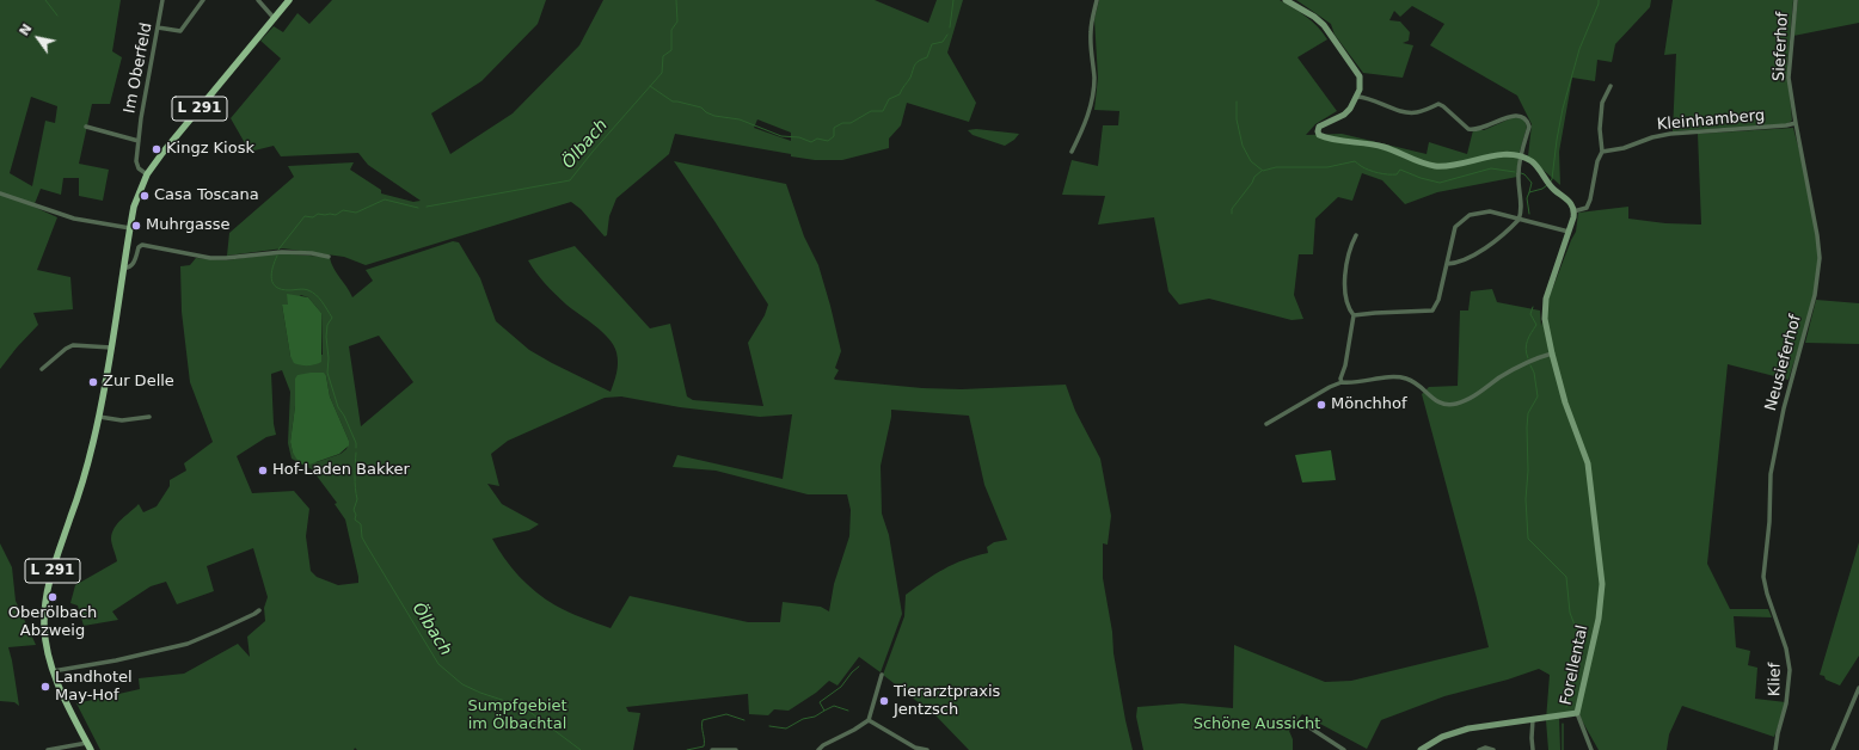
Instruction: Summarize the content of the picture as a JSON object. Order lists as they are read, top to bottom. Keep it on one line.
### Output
{"streets":{"main road":["L 291"],"street":["Sieferhof","Im Oberfeld","Kleinhamberg","Neusieferhof","Forellental","Klief"]},"crossings":[["Sieferhof","Kleinhamberg"],["Sieferhof","Neusieferhof"],["Im Oberfeld","L 291"],["Kleinhamberg","Neusieferhof"],["Neusieferhof","Klief"]],"water":["Ölbach"],"parks":["Sumpfgebiet im Ölbachtal","Schöne Aussicht"],"places":["Kingz Kiosk","Casa Toscana","Muhrgasse","Zur Delle","Mönchhof","Hof-Laden Bakker","Oberölbach Abzweig","Landhotel May-Hof","Tierarztpraxis Jentzsch"],"north":"top left"}
